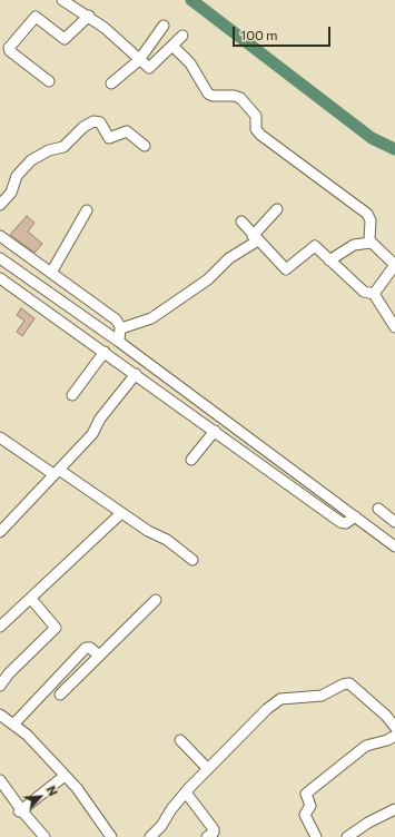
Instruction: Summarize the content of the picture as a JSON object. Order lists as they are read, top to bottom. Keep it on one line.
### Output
{"scale_bar":"100 m","north":"top right"}
